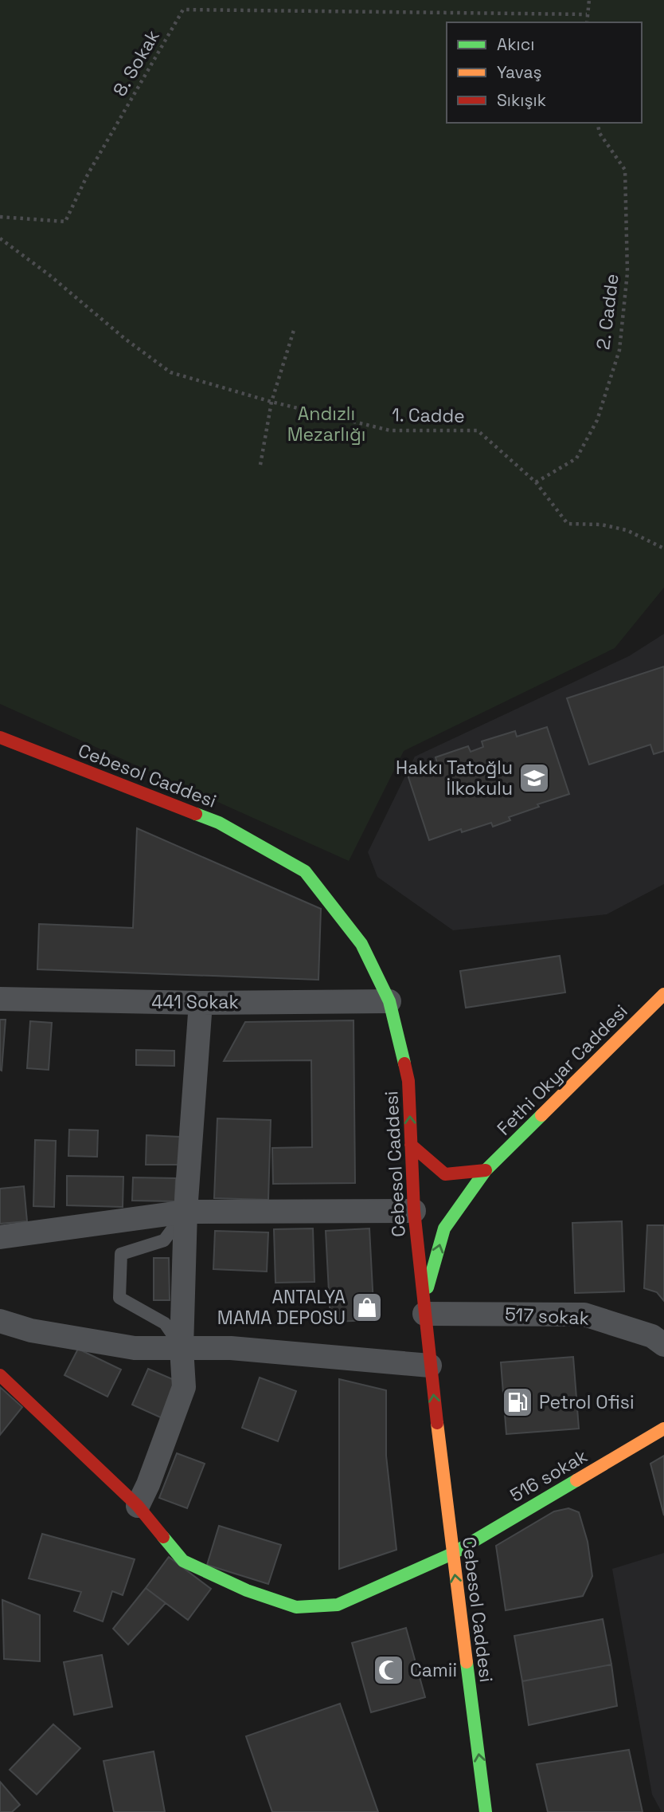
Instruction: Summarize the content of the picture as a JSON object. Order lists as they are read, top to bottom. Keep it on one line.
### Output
{"streets":{"main road":["Cebesol Caddesi","Fethi Okyar Caddesi","516 sokak"],"street":["441 Sokak","517 sokak"],"path":["8. Sokak","2. Cadde","1. Cadde"]},"crossings":[["2. Cadde","1. Cadde"],["Cebesol Caddesi","441 Sokak"],["Cebesol Caddesi","Fethi Okyar Caddesi"],["Cebesol Caddesi","517 sokak"],["Cebesol Caddesi","516 sokak"],["Fethi Okyar Caddesi","517 sokak"]],"one_way":["Cebesol Caddesi","Fethi Okyar Caddesi"],"parks":["Andızlı Mezarlığı"],"places":{"school or university":["Hakkı Tatoğlu İlkokulu"],"shop":["ANTALYA MAMA DEPOSU"],"fuel station":["Petrol Ofisi"],"mosque":["Camii"]},"legend":["Akıcı","Yavaş","Sıkışık"]}
